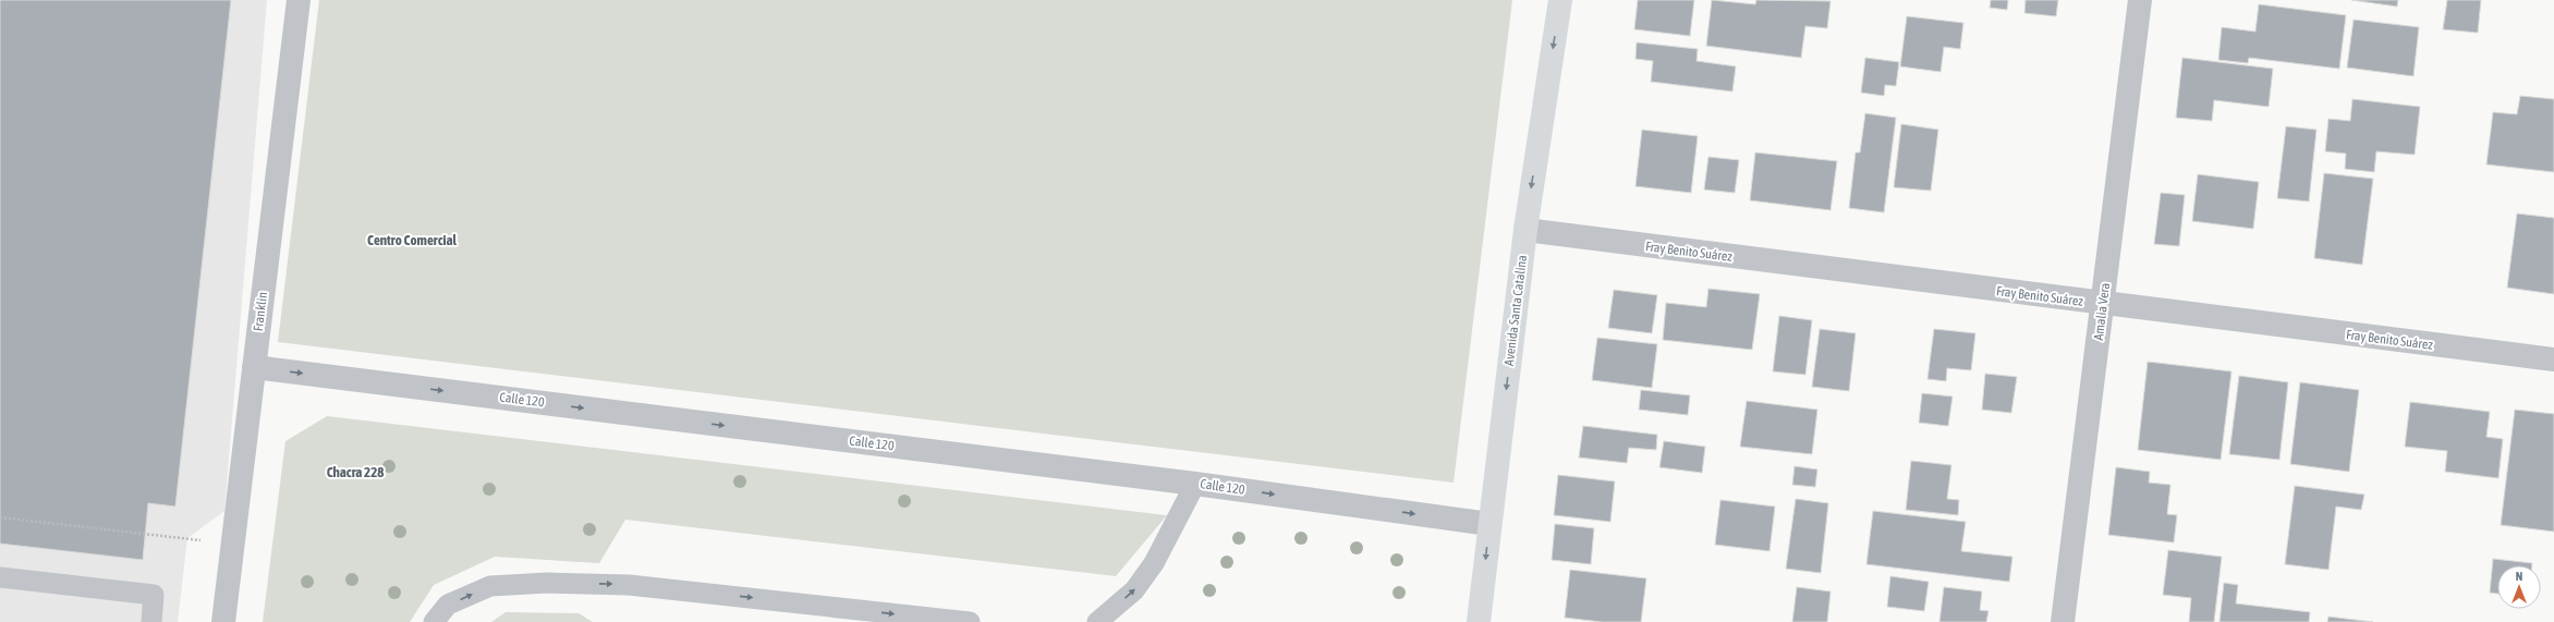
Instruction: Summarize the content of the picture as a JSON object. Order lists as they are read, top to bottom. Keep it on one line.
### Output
{"streets":{"main road":["Avenida Santa Catalina"],"street":["Fray Benito Suárez","Franklin","Amalia Vera","Calle 120"]},"crossings":[["Fray Benito Suárez","Avenida Santa Catalina"],["Fray Benito Suárez","Amalia Vera"],["Avenida Santa Catalina","Calle 120"],["Franklin","Calle 120"]],"one_way":["Avenida Santa Catalina","Calle 120"],"districts":["Centro Comercial","Chacra 228"],"north":"top"}
